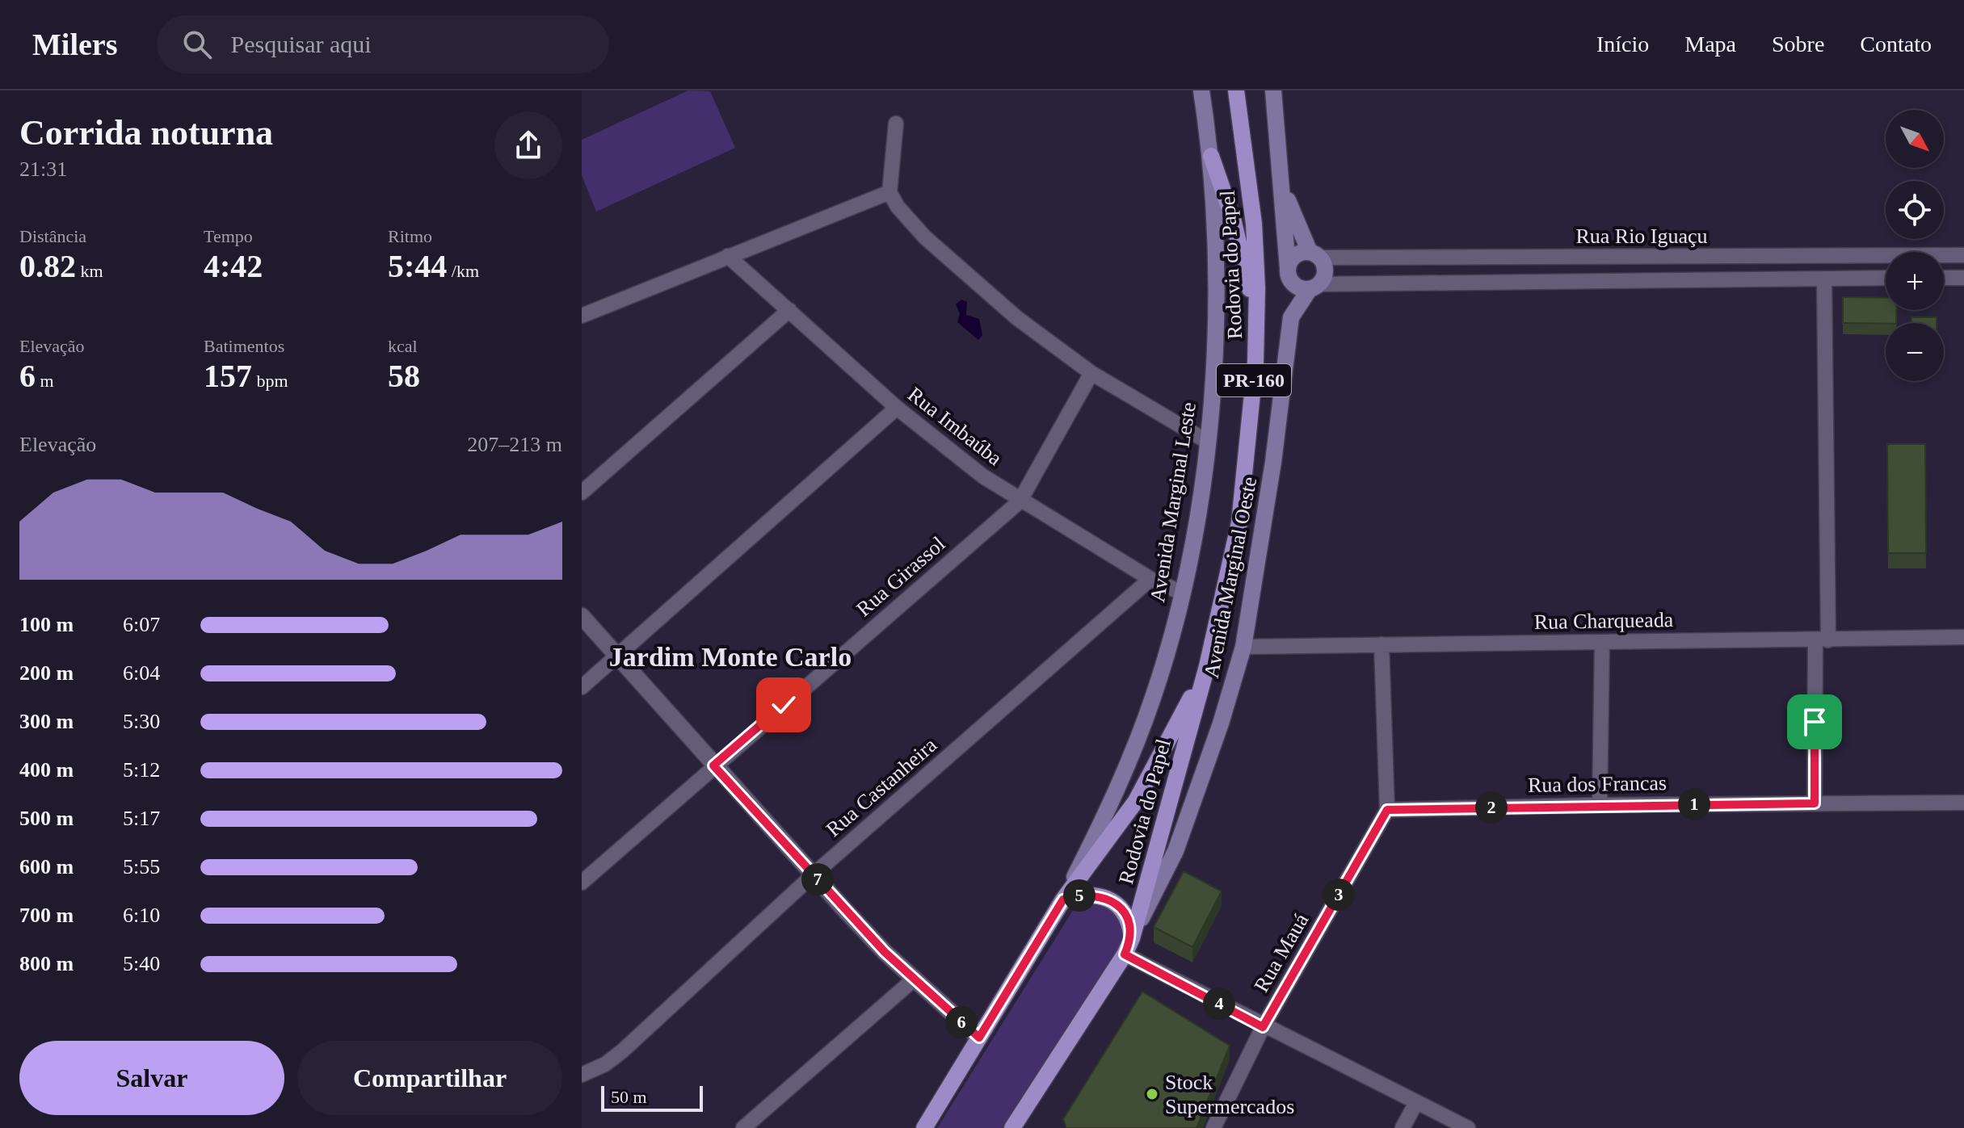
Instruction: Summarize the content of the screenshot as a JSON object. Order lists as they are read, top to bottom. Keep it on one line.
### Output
{"streets":{"main road":["Rodovia do Papel","PR-160","Avenida Marginal Leste","Avenida Marginal Oeste"],"street":["Rua Rio Iguaçu","Rua Imbaúba","Rua Girassol","Rua Charqueada","Rua dos Francas","Rua Castanheira","Rua Mauá"]},"crossings":[["Rua Rio Iguaçu","Avenida Marginal Oeste"],["Rodovia do Papel","Avenida Marginal Leste"],["Rodovia do Papel","Avenida Marginal Oeste"],["Rua Imbaúba","Avenida Marginal Leste"],["Rua Imbaúba","Rua Girassol"],["Rua Imbaúba","Rua Castanheira"],["Avenida Marginal Oeste","Rua Charqueada"],["Rua dos Francas","Rua Mauá"]],"districts":["Jardim Monte Carlo"],"places":["Stock Supermercados"],"scale_bar":"50 m","north":"bottom right","page":{"header":"Milers","search":"Pesquisar aqui","nav":["Início","Mapa","Sobre","Contato"],"heading":["Corrida noturna","21:31"],"map_buttons":["+","−"],"stats":[["Distância","0.82 km"],["Tempo","4:42"],["Ritmo","5:44 /km"],["Elevação","6 m"],["Batimentos","157 bpm"],["kcal","58"]],"chart":["Elevação","207–213 m"],"list":[{"name":"100 m","note":"6:07"},{"name":"200 m","note":"6:04"},{"name":"300 m","note":"5:30"},{"name":"400 m","note":"5:12"},{"name":"500 m","note":"5:17"},{"name":"600 m","note":"5:55"},{"name":"700 m","note":"6:10"},{"name":"800 m","note":"5:40"}],"pins":["1","2","7","3","5","4","6"],"buttons":["Salvar","Compartilhar"],"scale":"50 m"}}
